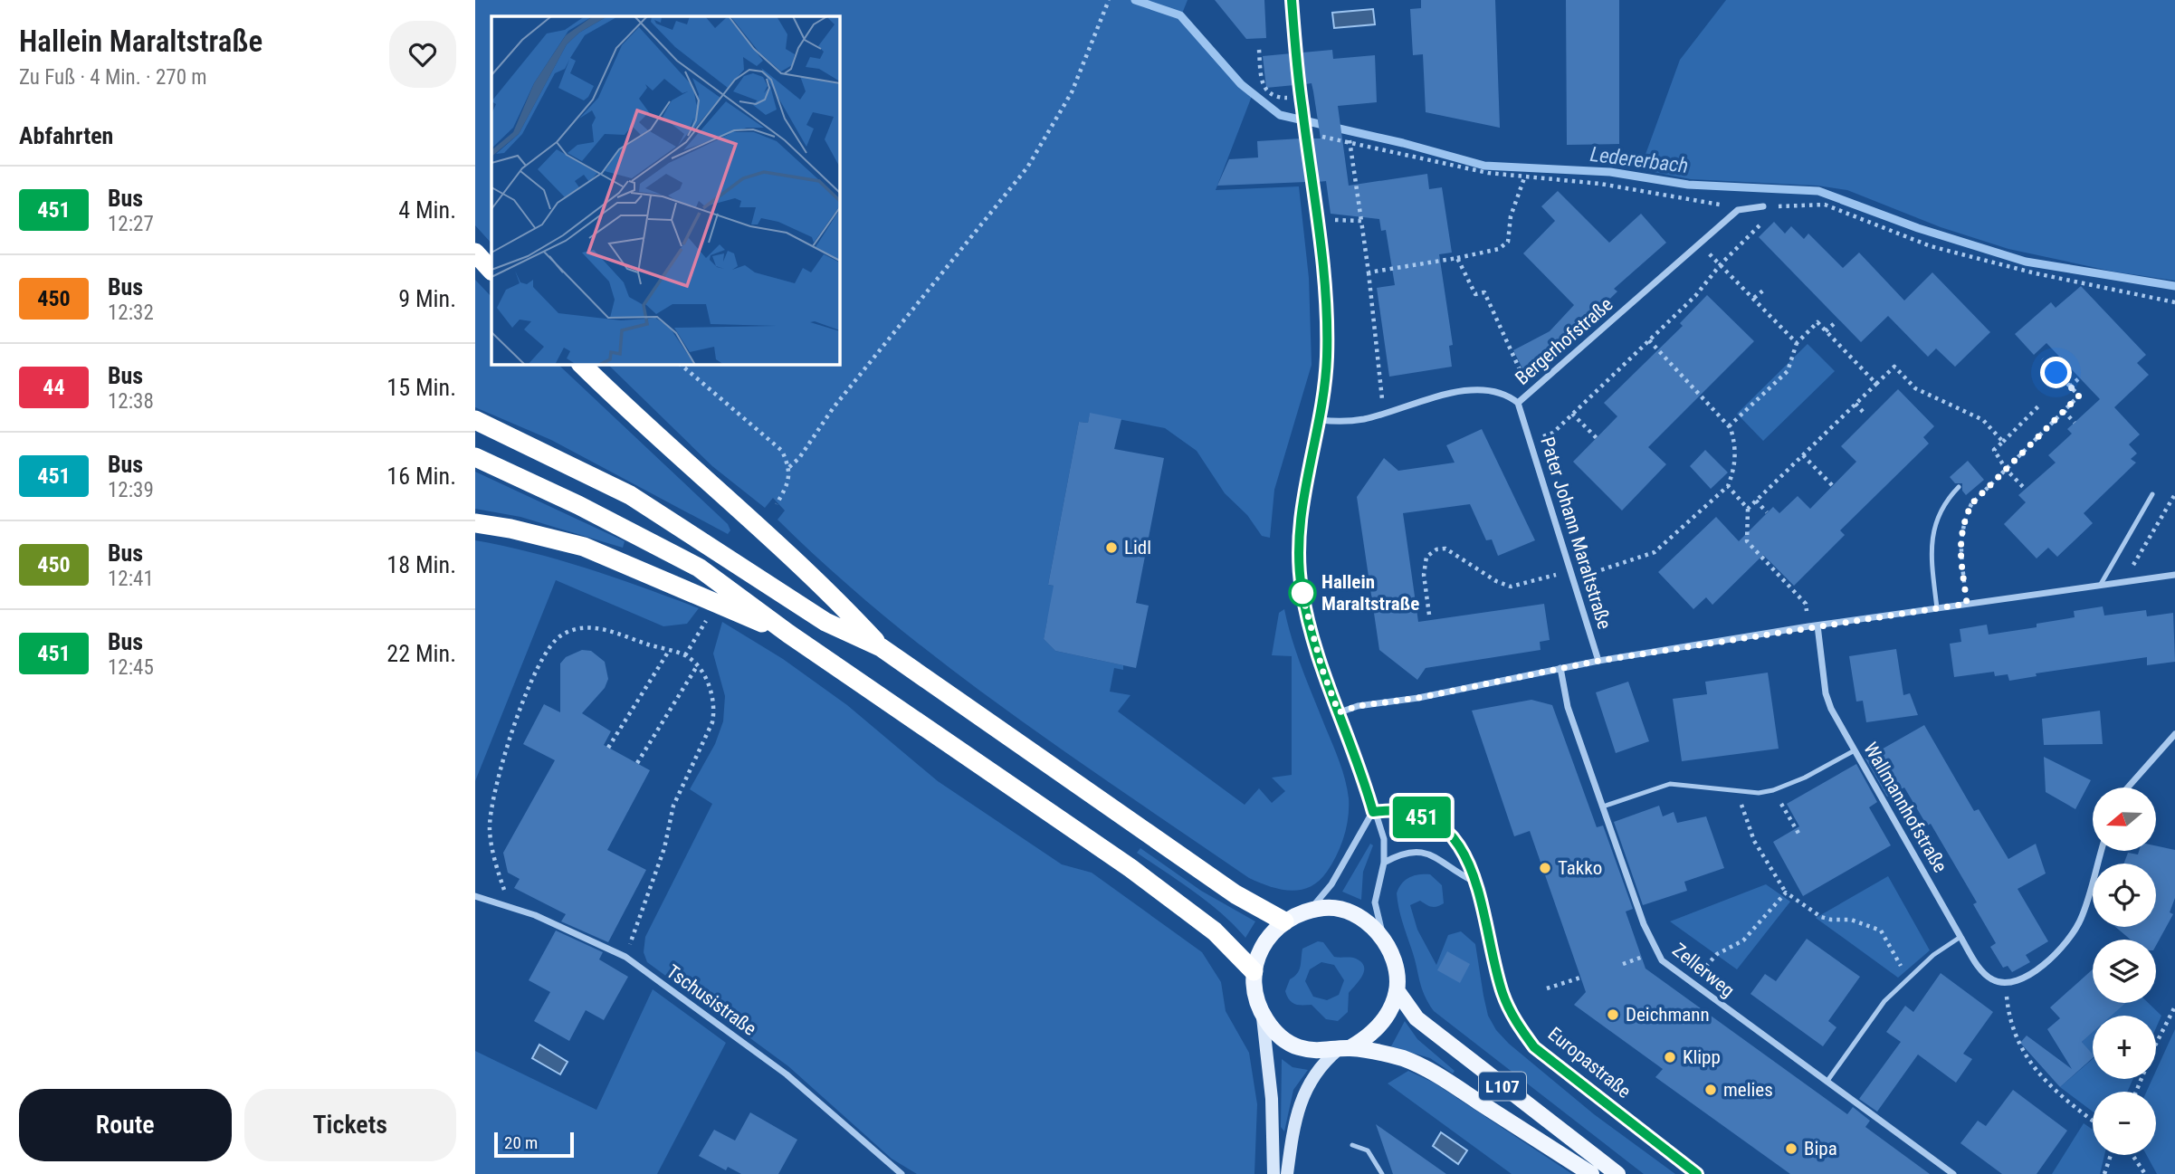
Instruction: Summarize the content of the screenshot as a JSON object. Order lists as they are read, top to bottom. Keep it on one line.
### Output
{"streets":{"main road":["L107"],"street":["Bergerhofstraße","Pater Johann Maraltstraße","Wallmannhofstraße","Zellerweg","Tschusistraße","Europastraße"]},"crossings":[["Bergerhofstraße","Pater Johann Maraltstraße"]],"water":["Ledererbach"],"places":["Lidl","Hallein Maraltstraße","Takko","Deichmann","Klipp","melies","Bipa"],"lines":["bus line 451"],"scale_bar":"20 m","north":"left","page":{"heading":[["Hallein Maraltstraße","Zu Fuß · 4 Min. · 270 m"],"Abfahrten"],"on_map":"451","list":[{"mark":"451","name":"Bus","note":"12:27","value":"4 Min."},{"mark":"450","name":"Bus","note":"12:32","value":"9 Min."},{"mark":"44","name":"Bus","note":"12:38","value":"15 Min."},{"mark":"451","name":"Bus","note":"12:39","value":"16 Min."},{"mark":"450","name":"Bus","note":"12:41","value":"18 Min."},{"mark":"451","name":"Bus","note":"12:45","value":"22 Min."}],"map_buttons":["+","−"],"buttons":["Route","Tickets"],"scale":"20 m"}}
